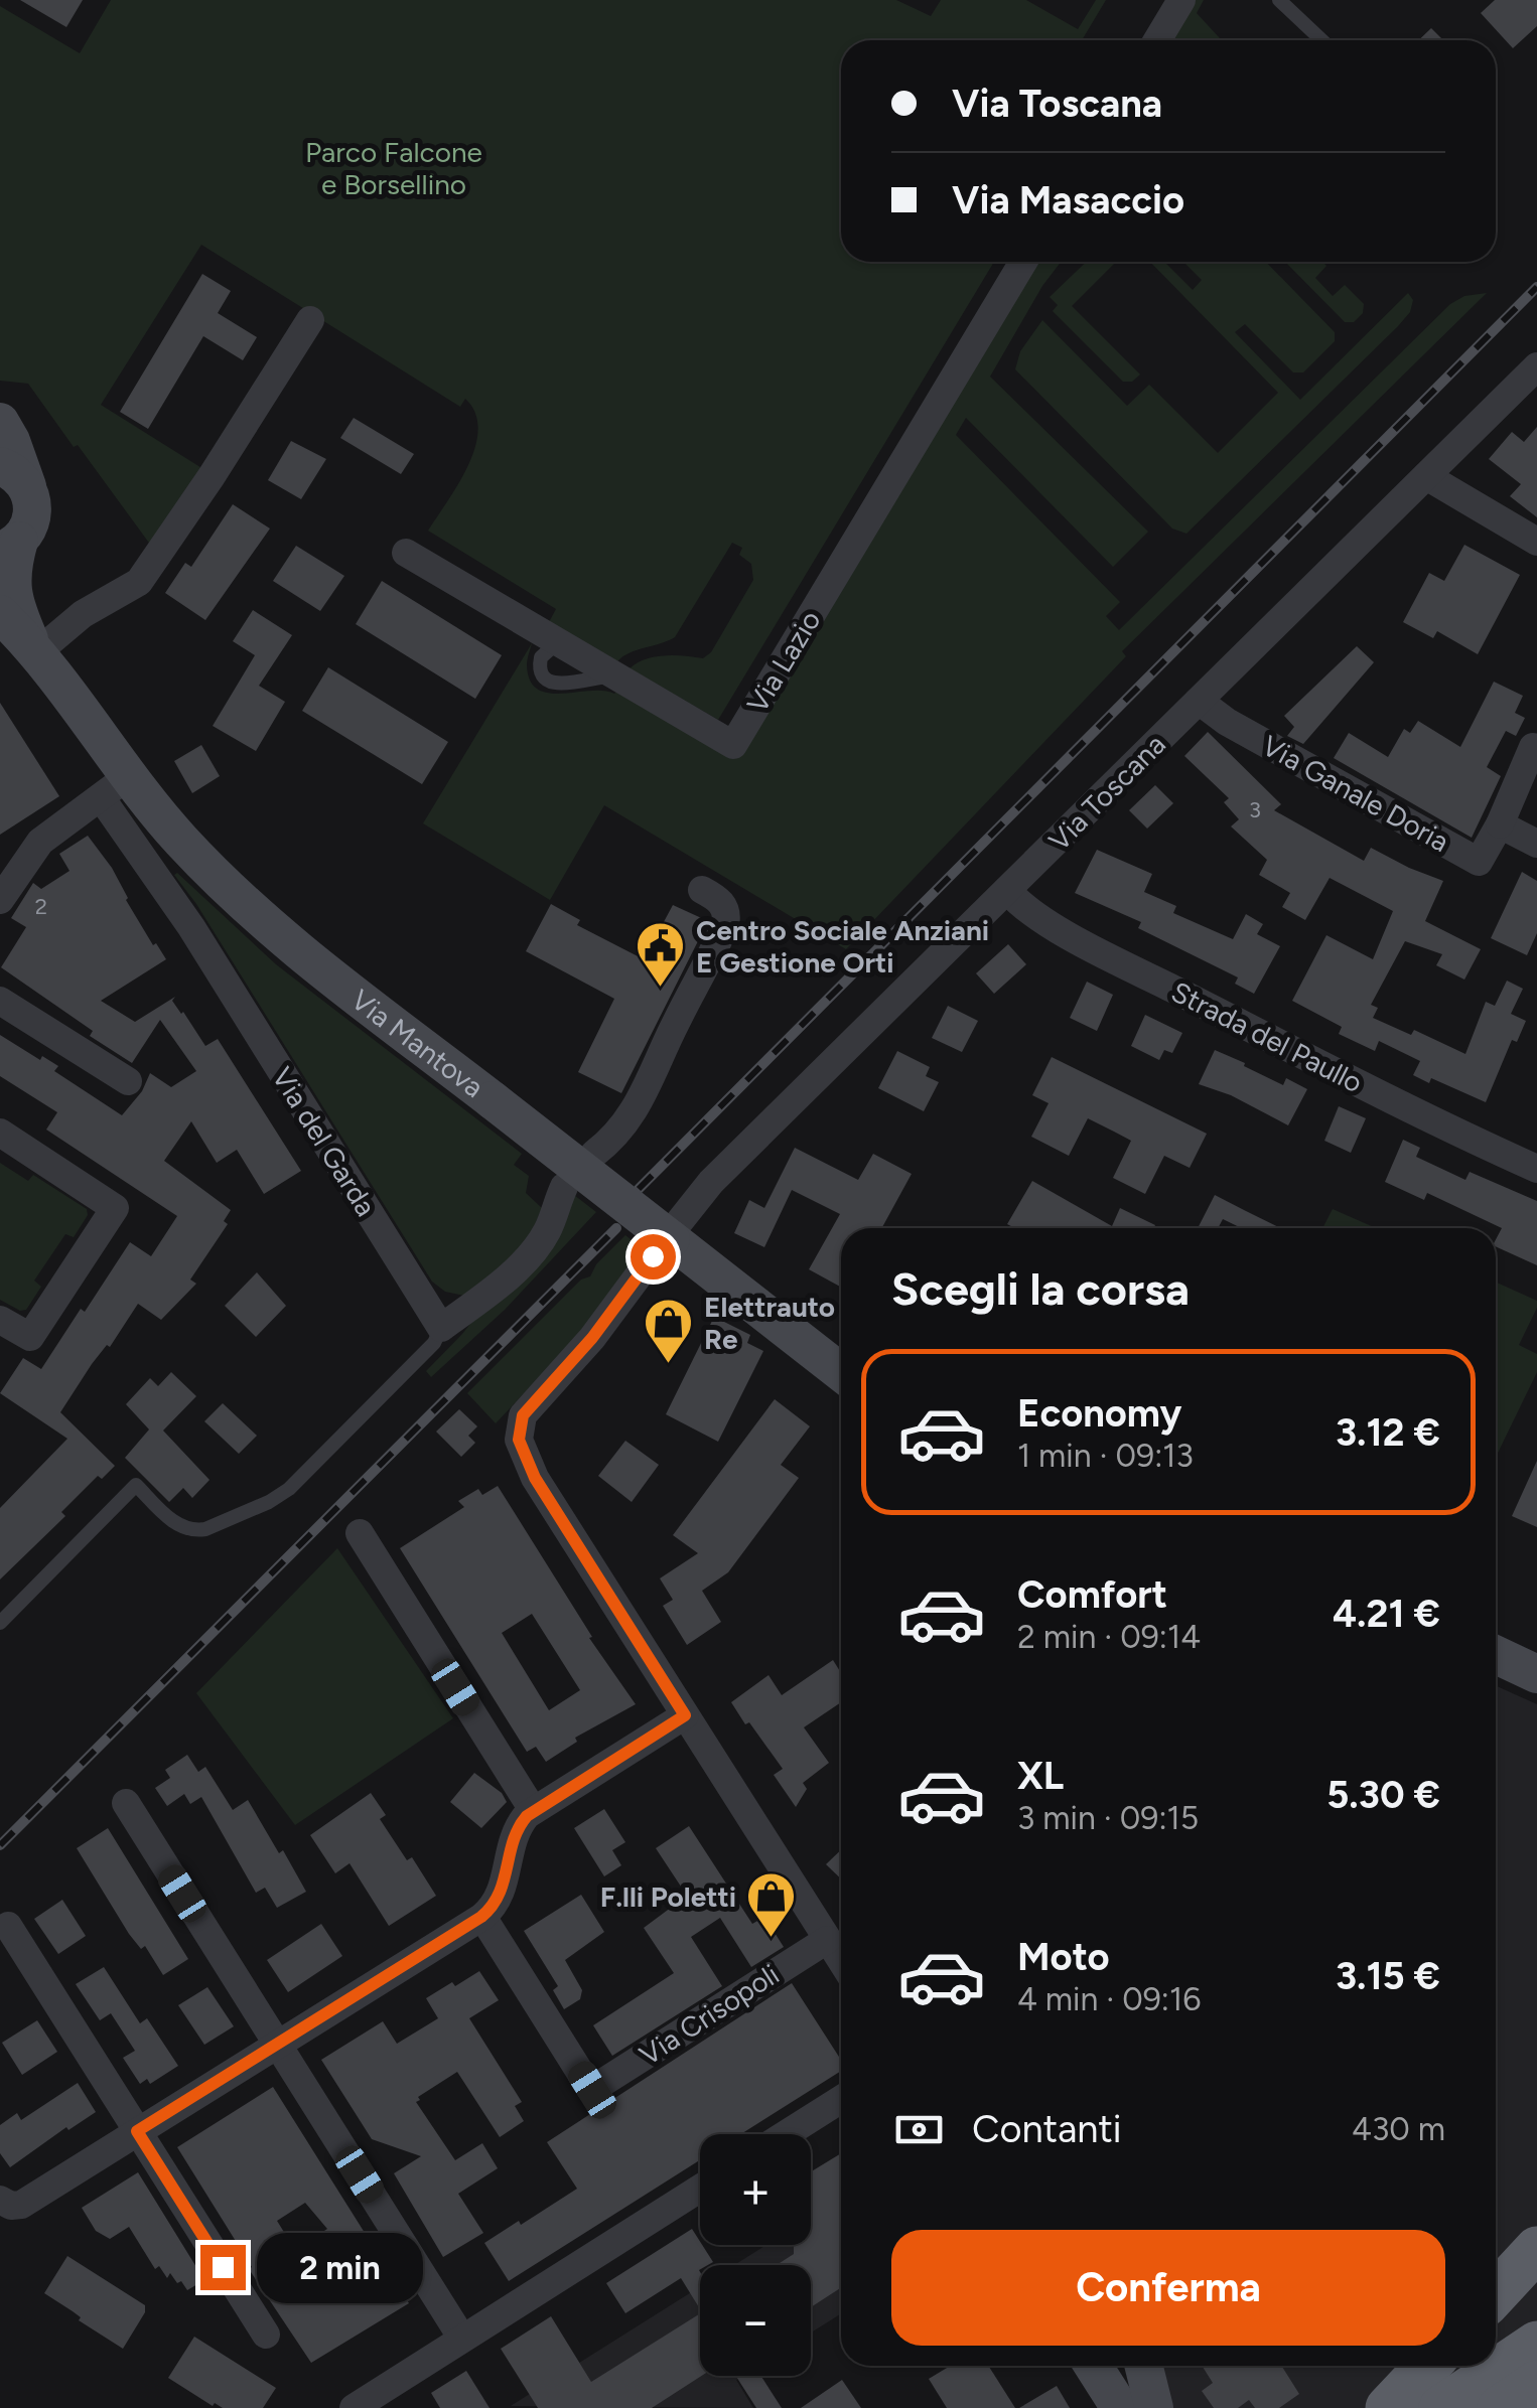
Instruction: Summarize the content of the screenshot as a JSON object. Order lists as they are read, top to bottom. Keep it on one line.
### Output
{"streets":{"main road":["Via Mantova"],"street":["Via Lazio","Via Toscana","Via Ganale Doria","Strada del Paullo","Via del Garda","Via Crisopoli"]},"crossings":[["Via Toscana","Via Ganale Doria"],["Via Toscana","Strada del Paullo"],["Via Mantova","Via del Garda"]],"parks":["Parco Falcone e Borsellino"],"places":{"public building":["Centro Sociale Anziani E Gestione Orti"],"shop":["Elettrauto Re","F.lli Poletti"]},"house_numbers":["3","2"],"page":{"banner":["Via Toscana","Via Masaccio"],"heading":"Scegli la corsa","list":[{"name":"Economy","note":"1 min · 09:13","value":"3.12 €"},{"name":"Comfort","note":"2 min · 09:14","value":"4.21 €"},{"name":"XL","note":"3 min · 09:15","value":"5.30 €"},{"name":"Moto","note":"4 min · 09:16","value":"3.15 €"}],"pay":["Contanti","430 m"],"map_buttons":["+","−"],"buttons":"Conferma","bubble":"2 min"}}
